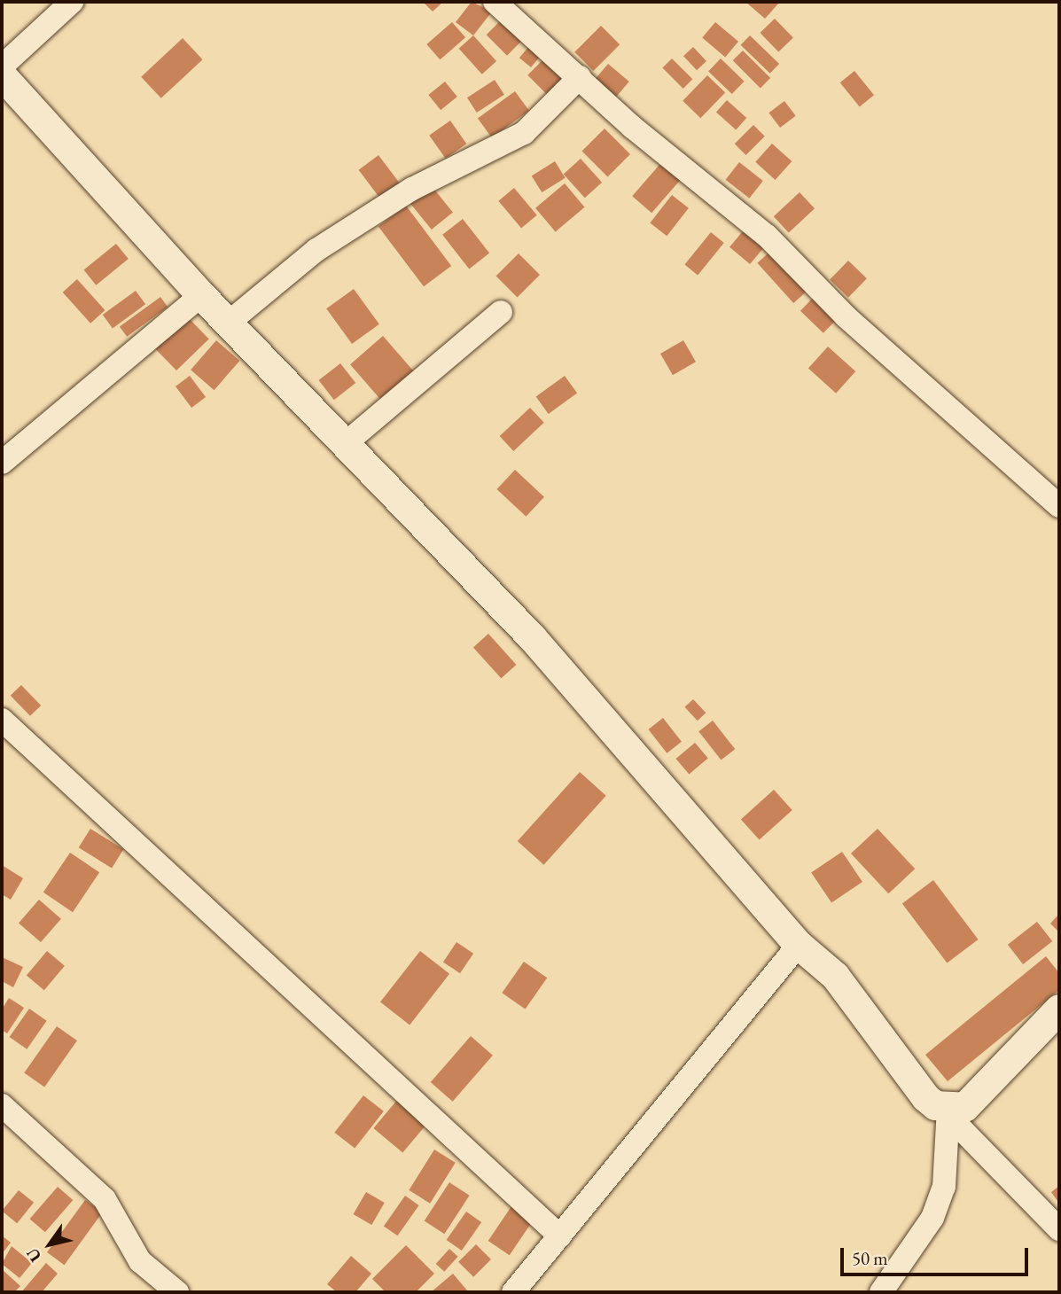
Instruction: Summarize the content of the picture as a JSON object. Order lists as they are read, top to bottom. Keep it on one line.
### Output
{"scale_bar":"50 m","north":"bottom left"}
